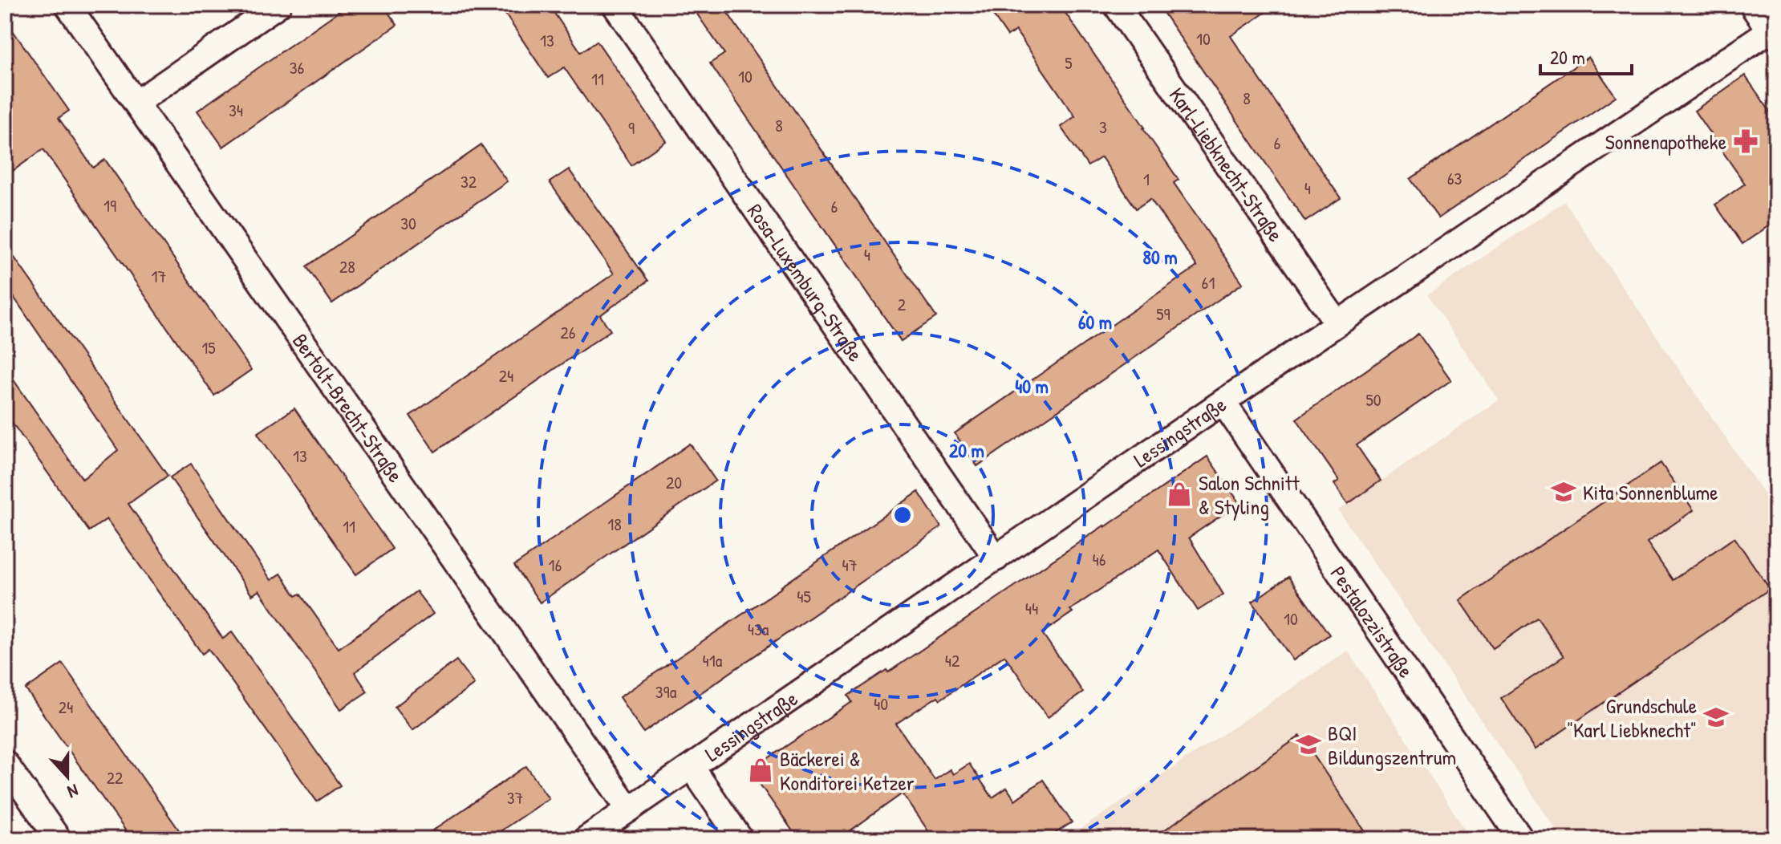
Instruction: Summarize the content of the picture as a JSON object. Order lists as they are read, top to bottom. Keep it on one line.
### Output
{"streets":{"street":["Karl-Liebknecht-Straße","Rosa-Luxemburg-Straße","Bertolt-Brecht-Straße","Lessingstraße","Pestalozzistraße"]},"crossings":[["Karl-Liebknecht-Straße","Lessingstraße"],["Rosa-Luxemburg-Straße","Lessingstraße"],["Bertolt-Brecht-Straße","Lessingstraße"],["Lessingstraße","Pestalozzistraße"]],"places":{"pharmacy":["Sonnenapotheke"],"school or university":["Kita Sonnenblume","Grundschule \"Karl Liebknecht\"","BQI Bildungszentrum"],"shop":["Salon Schnitt & Styling","Bäckerei & Konditorei Ketzer"]},"house_numbers":["10","13","5","36","10","11","8","34","8","3","9","6","63","1","32","4","19","6","30","4","28","17","61","2","59","26","15","24","50","13","20","18","11","46","16","47","45","44","10","43a","41a","42","39a","40","24","22","37"],"scale_bar":"20 m","north":"bottom","rings":["80 m","60 m","40 m","20 m"]}
